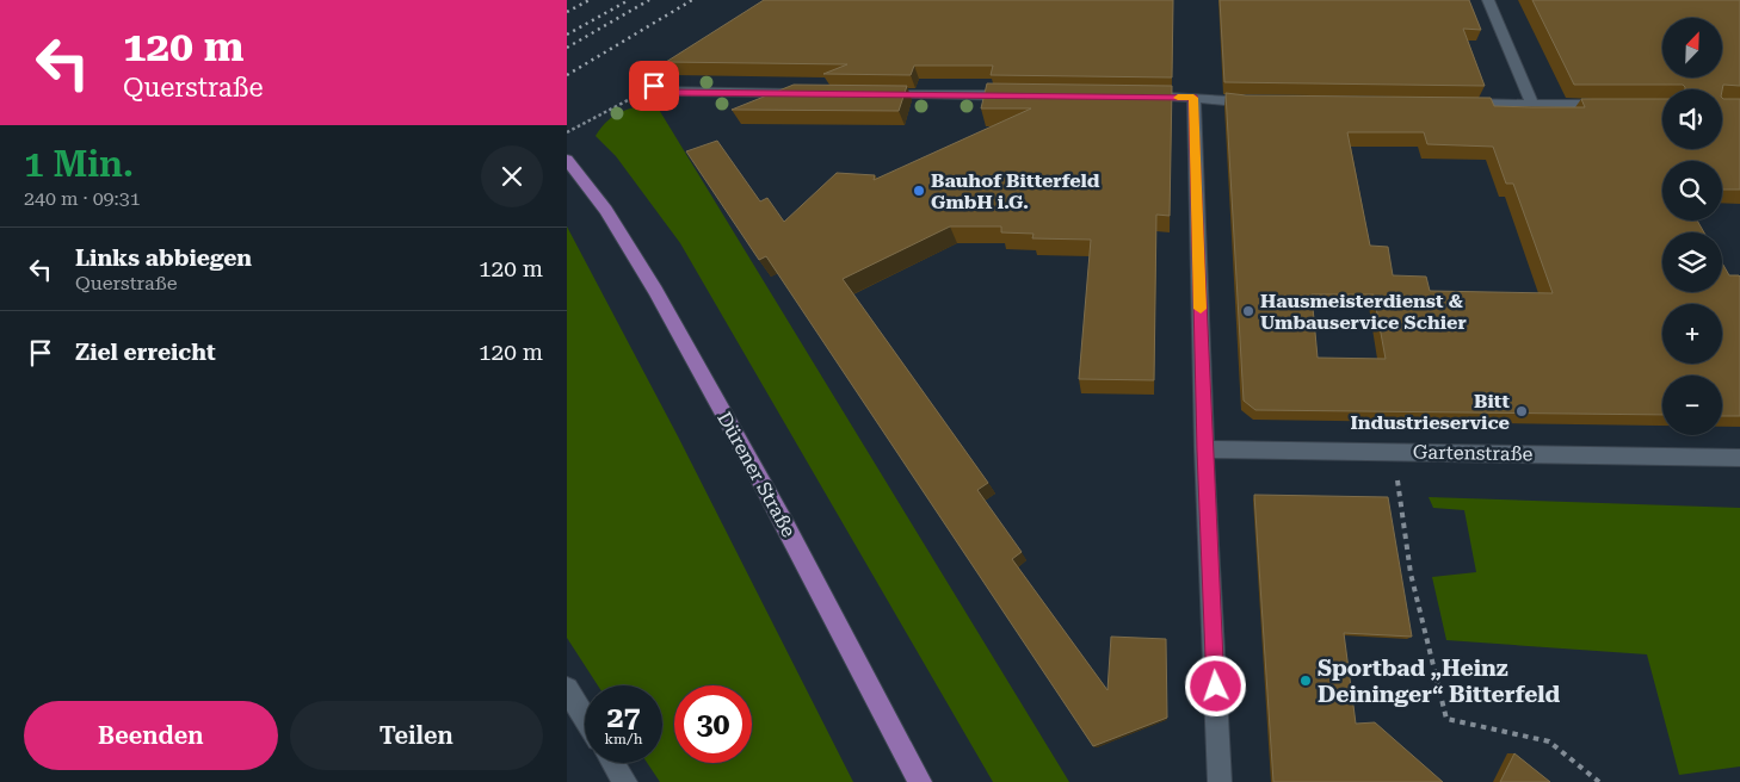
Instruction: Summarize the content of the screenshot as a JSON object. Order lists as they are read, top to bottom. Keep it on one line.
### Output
{"streets":{"main road":["Dürener Straße"],"street":["Gartenstraße"]},"places":["Bauhof Bitterfeld GmbH i.G.","Hausmeisterdienst & Umbauservice Schier","Bitt Industrieservice","Sportbad „Heinz Deininger“ Bitterfeld"],"north":"top right","page":{"turn":["120 m","Querstraße"],"map_buttons":["+","−"],"heading":["1 Min.","240 m · 09:31"],"list":[{"name":"Links abbiegen","note":"Querstraße","value":"120 m"},{"name":"Ziel erreicht","value":"120 m"}],"speed":"27 km/h","limit":"30","buttons":["Beenden","Teilen"]}}
